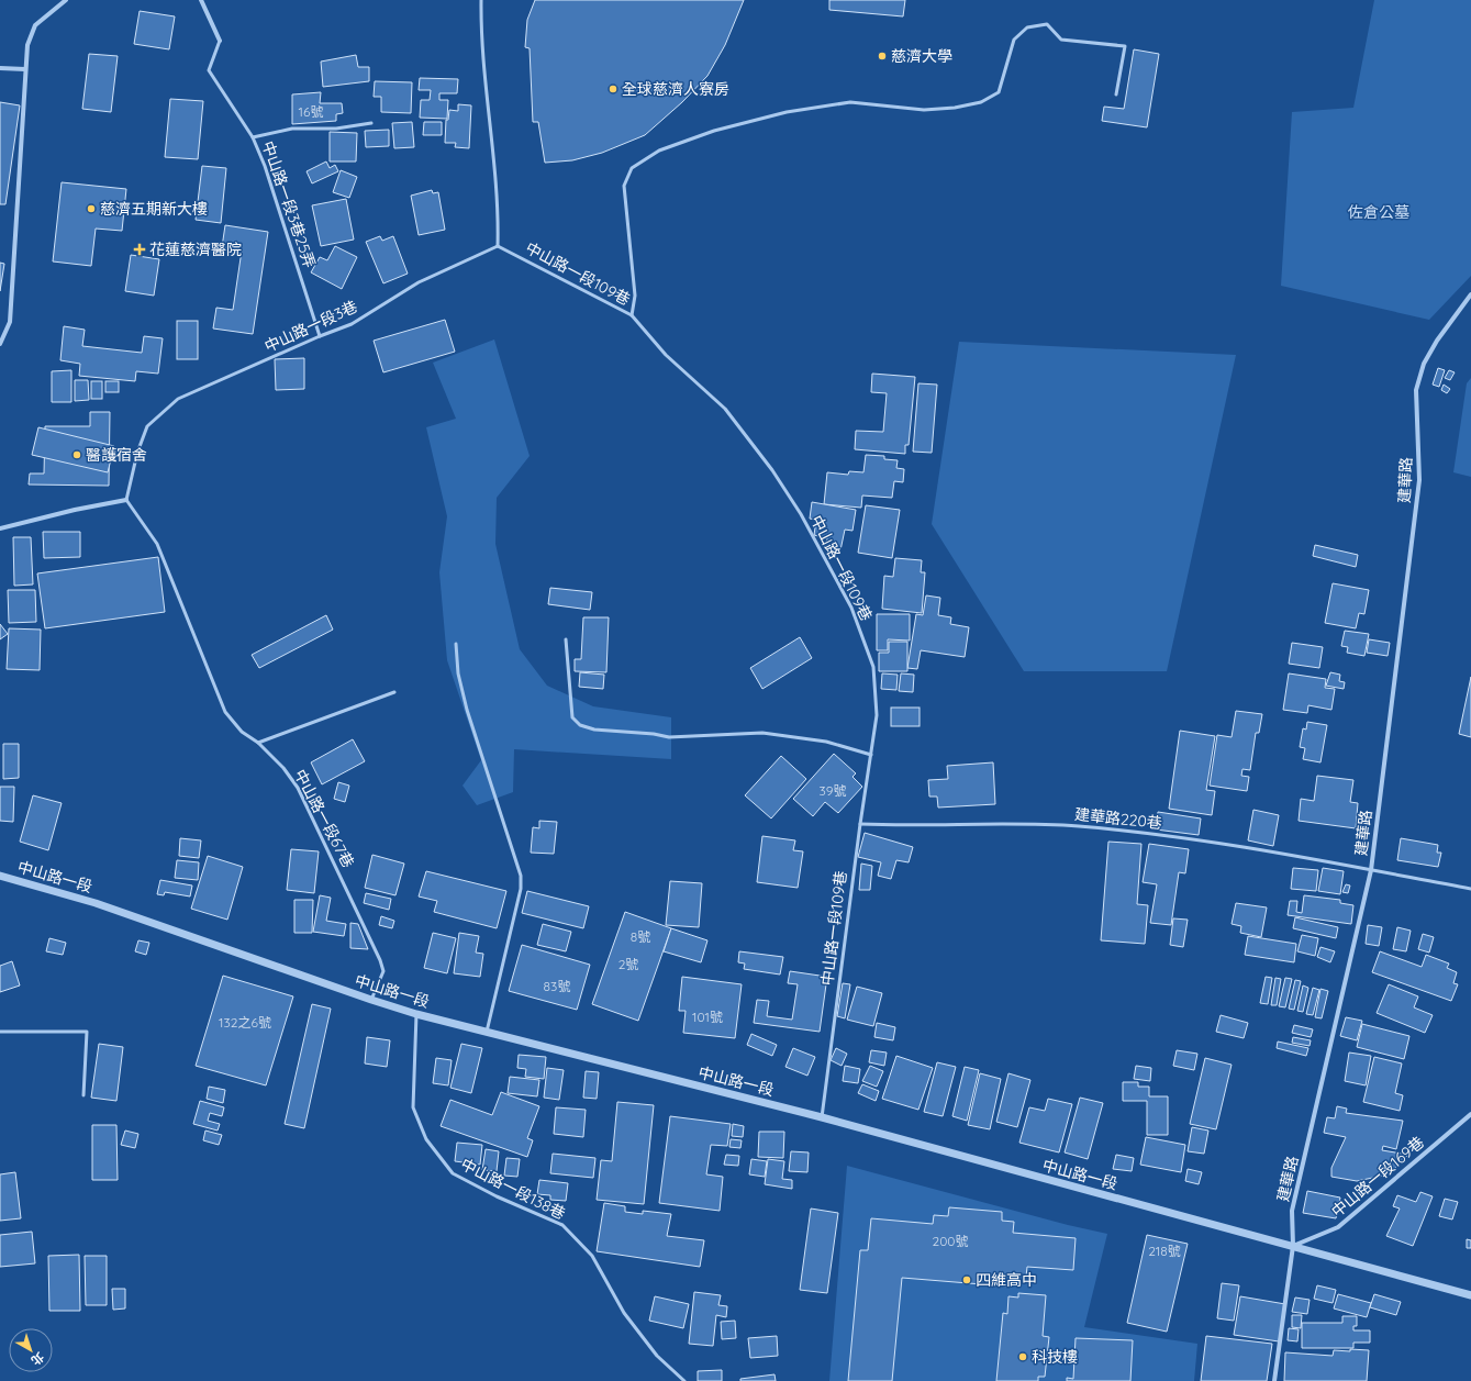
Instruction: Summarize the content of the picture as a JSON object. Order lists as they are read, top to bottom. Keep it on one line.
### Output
{"streets":{"street":["建華路","中山路一段","中山路一段169巷"],"lane":["中山路一段3巷25弄","中山路一段109巷","中山路一段3巷","中山路一段67巷","建華路220巷","中山路一段138巷"]},"crossings":[["中山路一段3巷25弄","中山路一段3巷"],["中山路一段109巷","中山路一段3巷"],["中山路一段109巷","建華路220巷"],["中山路一段109巷","中山路一段"],["中山路一段3巷","中山路一段67巷"],["建華路","建華路220巷"],["建華路","中山路一段"],["建華路","中山路一段169巷"],["中山路一段67巷","中山路一段"],["中山路一段","中山路一段169巷"],["中山路一段","中山路一段138巷"]],"parks":["佐倉公墓"],"places":{"other":["慈濟大學","全球慈濟人寮房","慈濟五期新大樓","醫護宿舍","四維高中","科技樓"],"health":["花蓮慈濟醫院"]},"house_numbers":["16號","39號","8號","2號","83號","101號","132之6號","200號","218號"],"north":"bottom right"}
